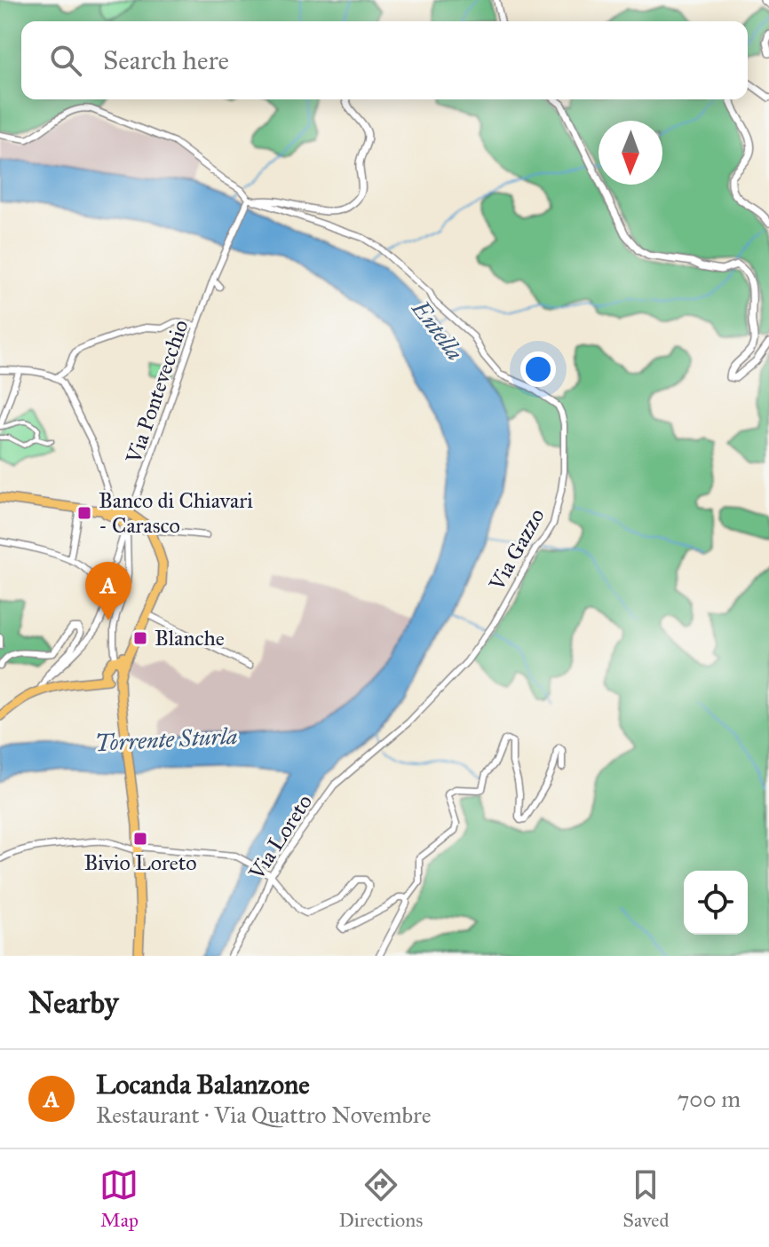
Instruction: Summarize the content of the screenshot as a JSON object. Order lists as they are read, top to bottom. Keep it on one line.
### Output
{"streets":{"street":["Via Pontevecchio","Via Gazzo","Via Loreto"]},"crossings":[["Via Pontevecchio","Via Gazzo"],["Via Gazzo","Via Loreto"]],"water":["Entella","Torrente Sturla"],"places":{"transit":["Banco di Chiavari - Carasco","Blanche","Bivio Loreto"]},"north":"bottom","page":{"search":"Search here","pins":"A","heading":"Nearby","list":[{"mark":"A","name":"Locanda Balanzone","note":"Restaurant · Via Quattro Novembre","value":"700 m"}],"nav":["Map","Directions","Saved"]}}
